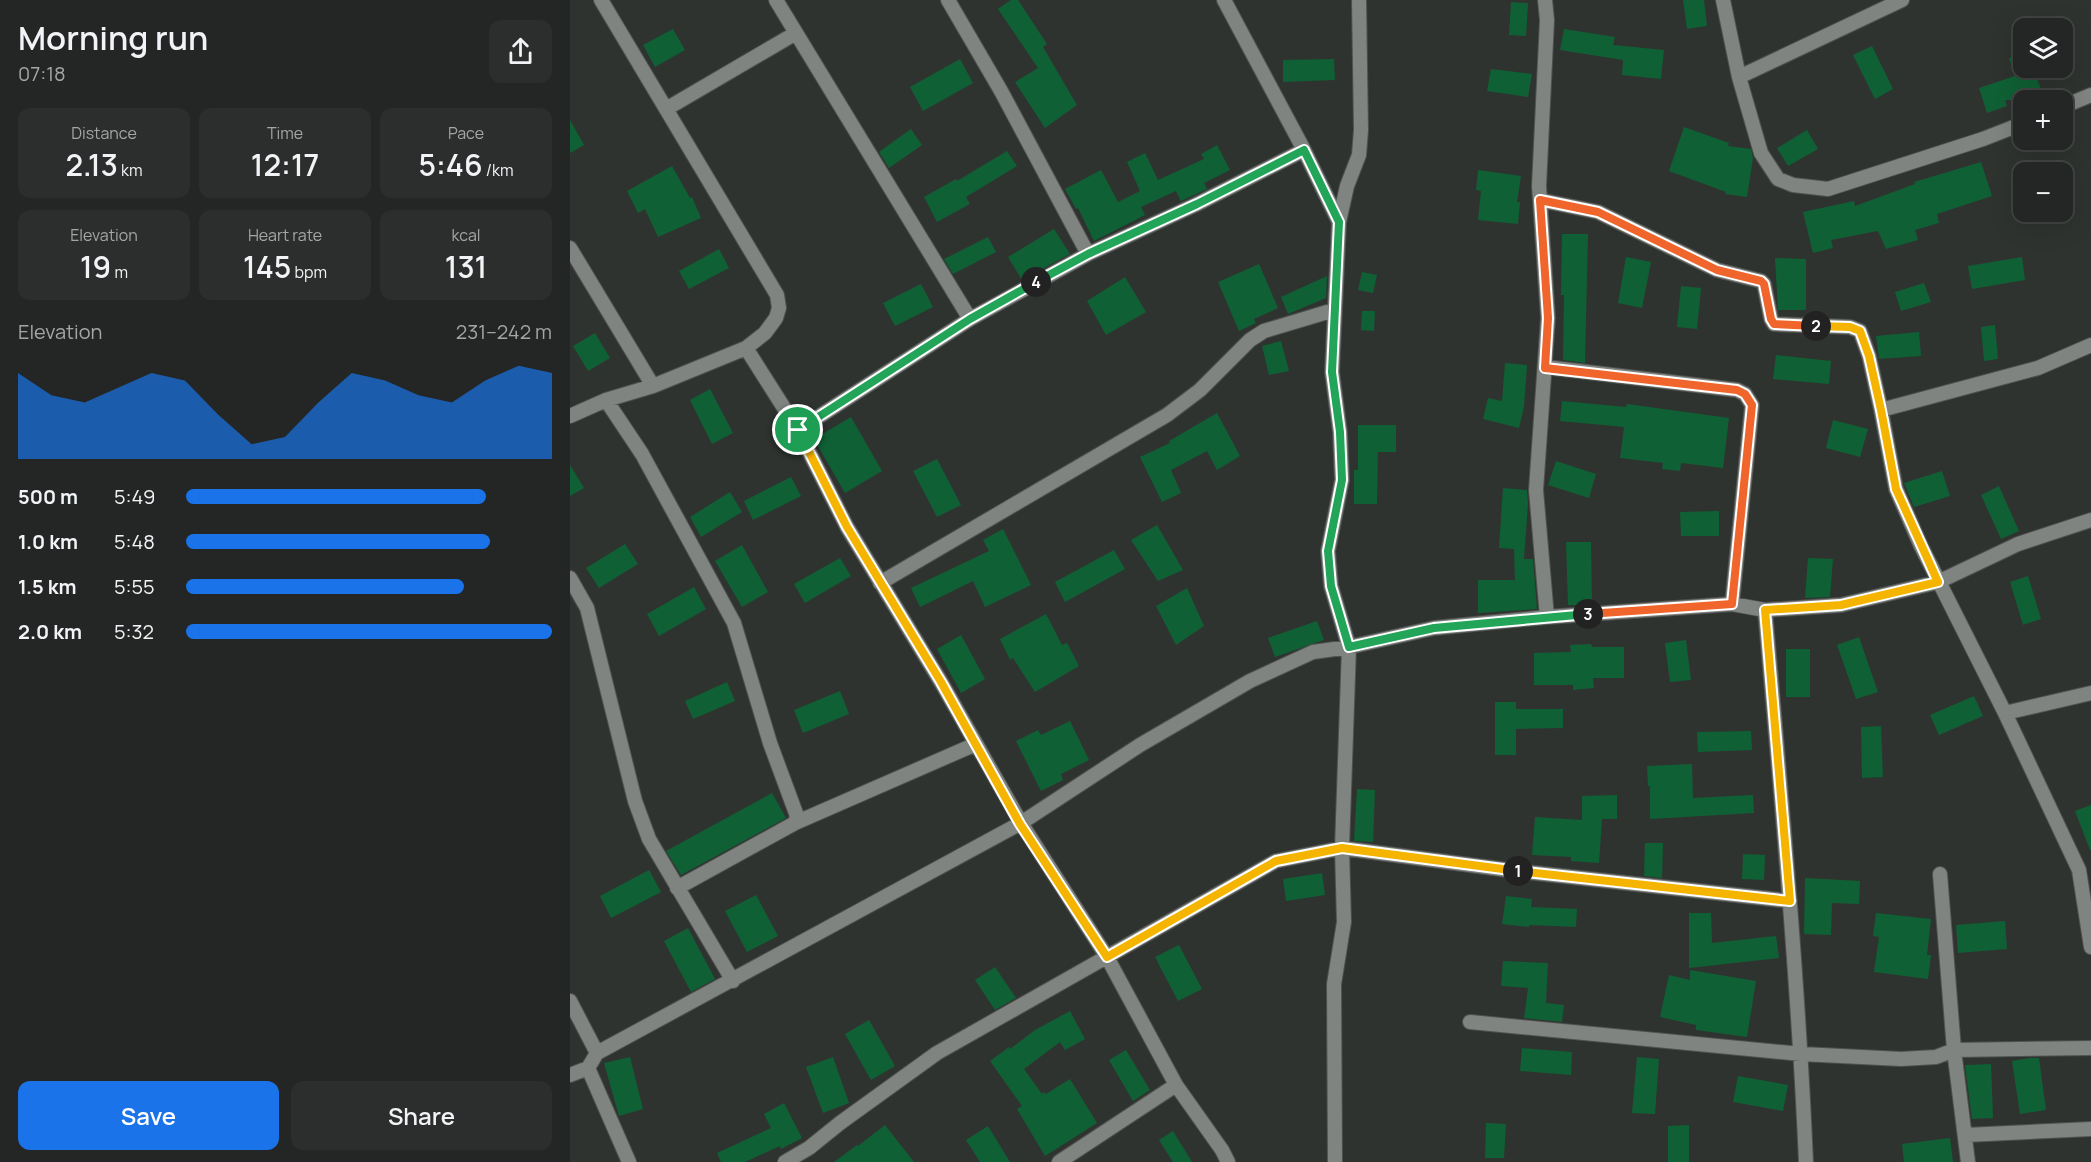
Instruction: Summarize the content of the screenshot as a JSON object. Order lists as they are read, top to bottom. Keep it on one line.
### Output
{"page":{"heading":["Morning run","07:18"],"map_buttons":["+","−"],"stats":[["Distance","2.13 km"],["Time","12:17"],["Pace","5:46 /km"],["Elevation","19 m"],["Heart rate","145 bpm"],["kcal","131"]],"pins":["4","2","3","1"],"chart":["Elevation","231–242 m"],"list":[{"name":"500 m","note":"5:49"},{"name":"1.0 km","note":"5:48"},{"name":"1.5 km","note":"5:55"},{"name":"2.0 km","note":"5:32"}],"buttons":["Save","Share"]}}
